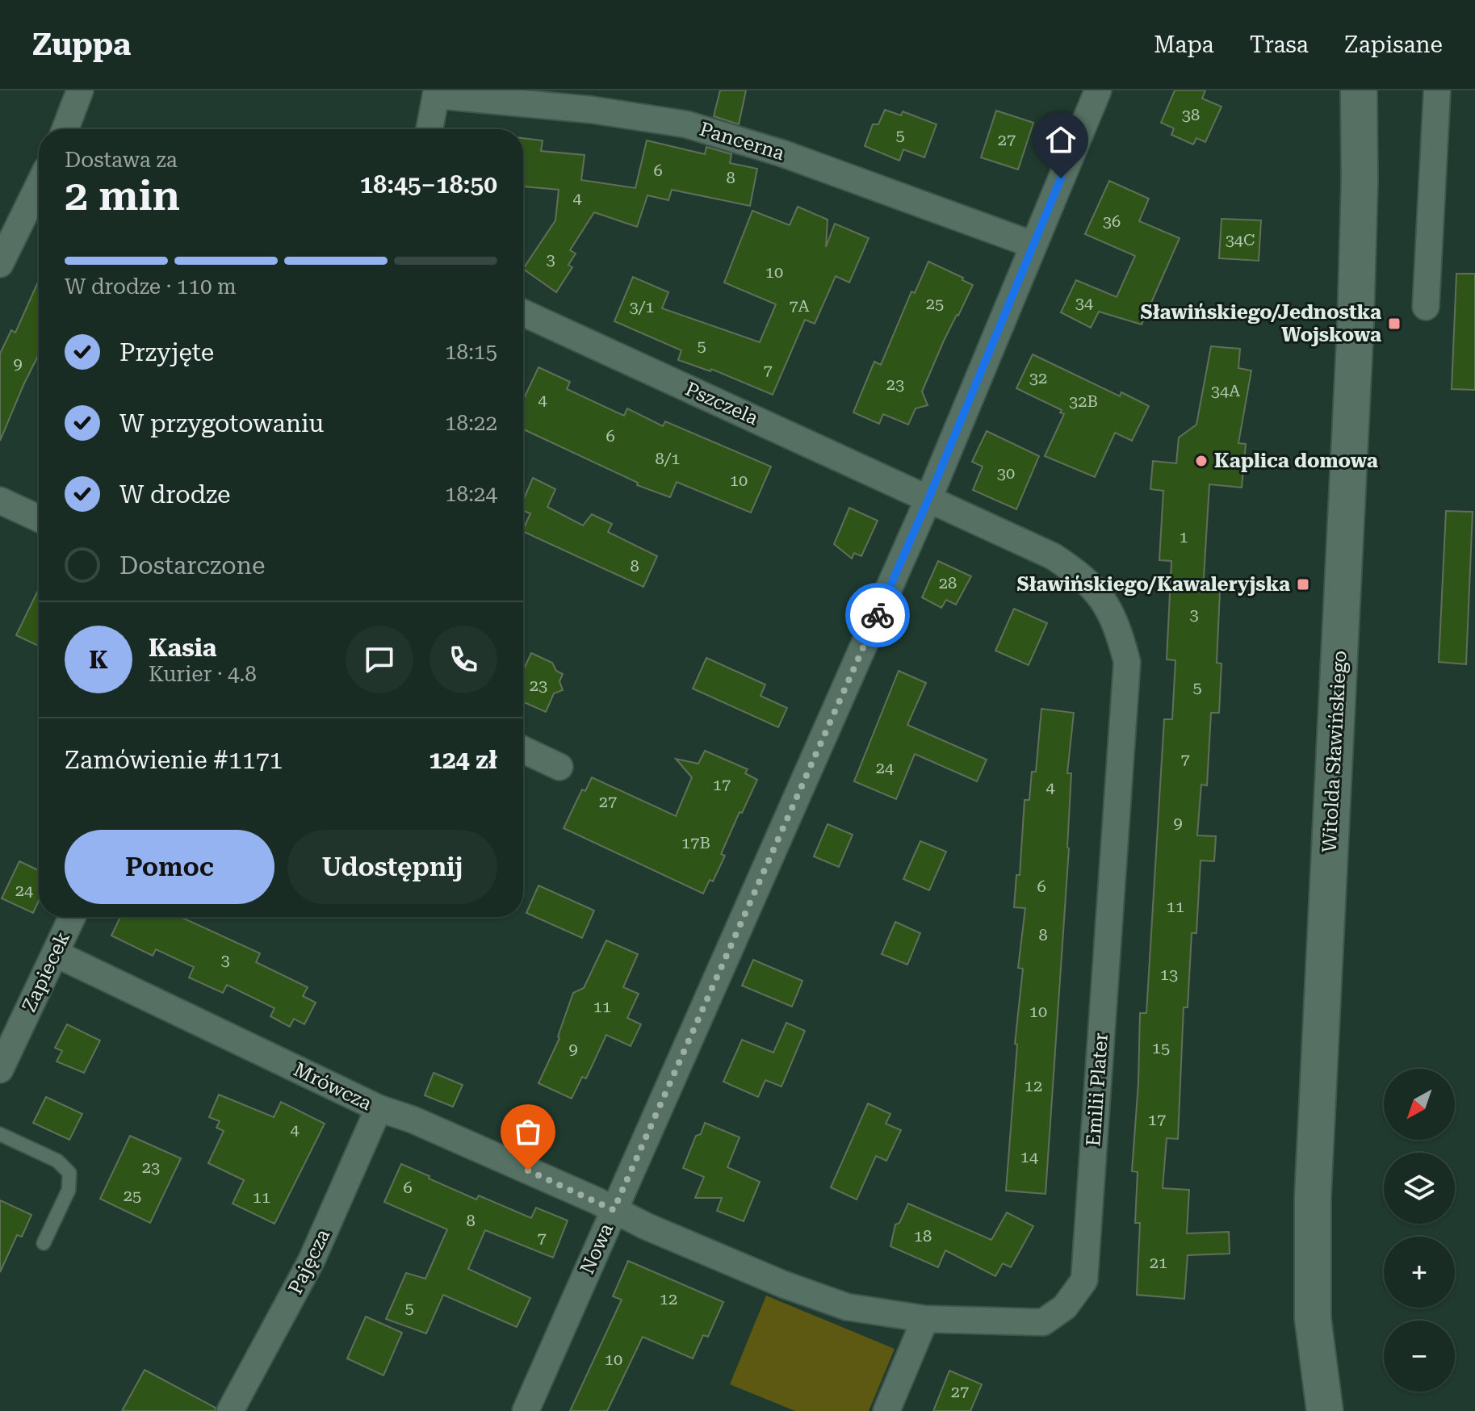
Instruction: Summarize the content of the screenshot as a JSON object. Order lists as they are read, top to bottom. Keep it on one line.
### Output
{"streets":{"main road":["Witolda Sławińskiego"],"street":["Pancerna","Pszczela","Zapiecek","Mrówcza","Emilii Plater","Nowa","Pajęcza"]},"crossings":[["Pancerna","Nowa"],["Pszczela","Emilii Plater"],["Pszczela","Nowa"],["Zapiecek","Mrówcza"],["Mrówcza","Emilii Plater"],["Mrówcza","Nowa"],["Mrówcza","Pajęcza"],["Emilii Plater","Nowa"]],"places":{"transit":["Sławińskiego/Jednostka Wojskowa","Sławińskiego/Kawaleryjska"],"other":["Kaplica domowa"]},"house_numbers":["38","5","27","6","8","4","36","34C","3","10","34","25","7A","3/1","5","9","7","32","23","34A","4","32B","6","8/1","30","10","1","8","28","3","23","5","7","24","17","4","27","9","17B","6","24","11","8","3","13","11","10","15","9","12","17","4","14","23","6","25","11","8","18","7","21","12","5","10","27"],"north":"bottom left","page":{"header":"Zuppa","nav":["Mapa","Trasa","Zapisane"],"heading":["2 min","Dostawa za","18:45–18:50"],"panel":["Kasia","Kurier · 4.8","Zamówienie #1171","124 zł"],"bar":"W drodze · 110 m","list":[["Przyjęte","18:15"],["W przygotowaniu","18:22"],["W drodze","18:24"],"Dostarczone"],"round":"K","buttons":["Pomoc","Udostępnij"],"map_buttons":["+","−"]}}
